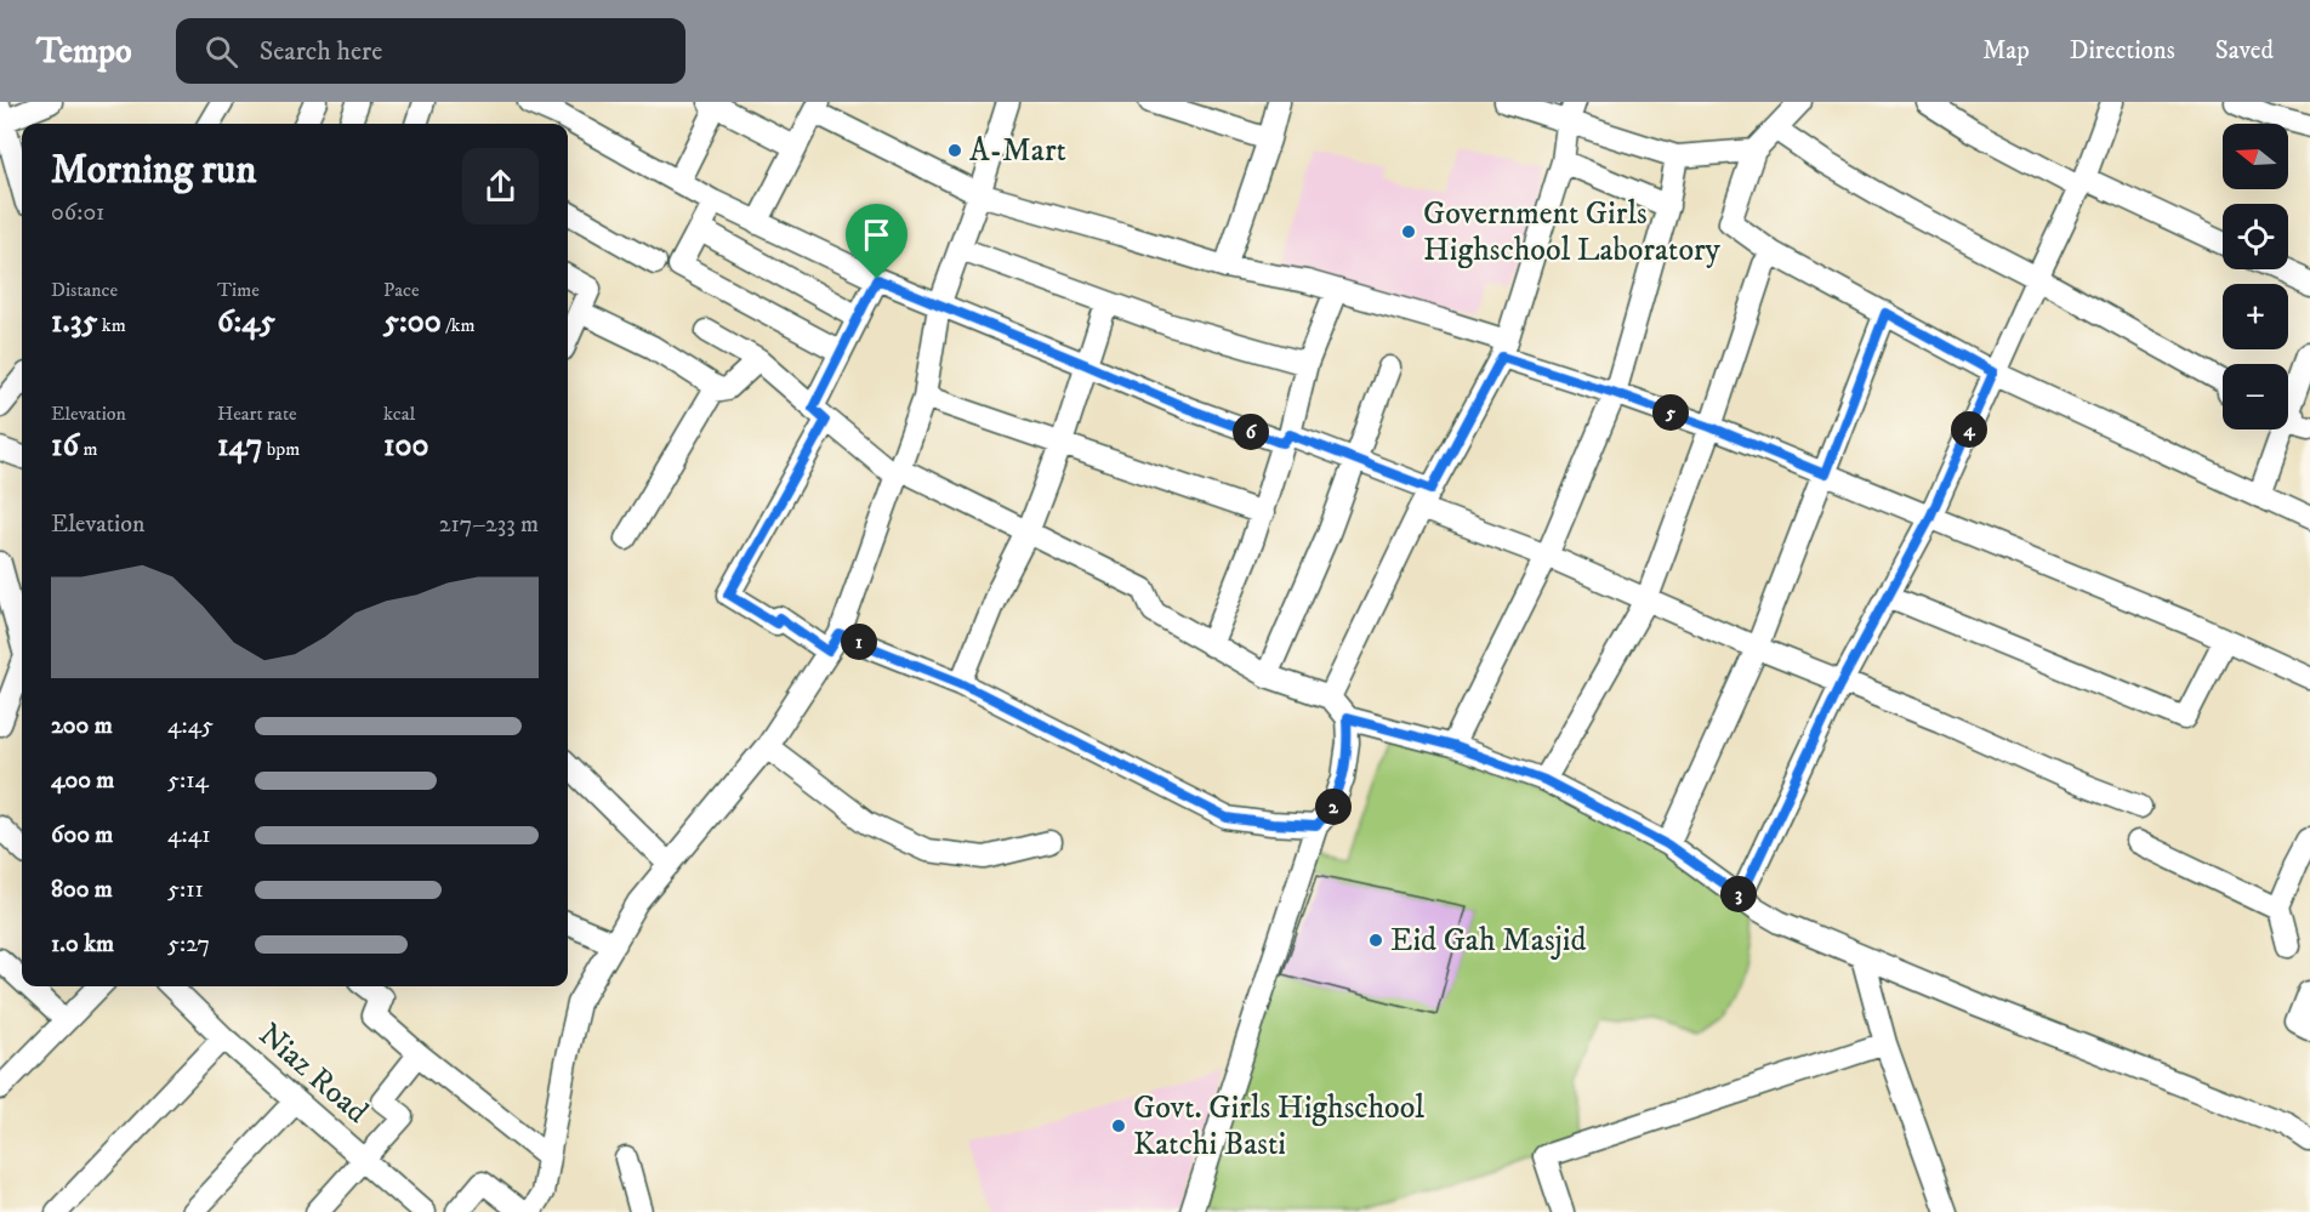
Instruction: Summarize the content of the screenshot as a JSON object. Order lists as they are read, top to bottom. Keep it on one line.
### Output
{"streets":{"street":["Niaz Road"]},"places":["A-Mart","Government Girls Highschool Laboratory","Eid Gah Masjid","Govt. Girls Highschool Katchi Basti"],"north":"left","page":{"header":"Tempo","search":"Search here","nav":["Map","Directions","Saved"],"map_buttons":["+","−"],"heading":["Morning run","06:01"],"stats":[["Distance","1.35 km"],["Time","6:45"],["Pace","5:00 /km"],["Elevation","16 m"],["Heart rate","147 bpm"],["kcal","100"]],"pins":["5","4","6","1","2","3"],"chart":["Elevation","217–233 m"],"list":[{"name":"200 m","note":"4:45"},{"name":"400 m","note":"5:14"},{"name":"600 m","note":"4:41"},{"name":"800 m","note":"5:11"},{"name":"1.0 km","note":"5:27"}]}}
